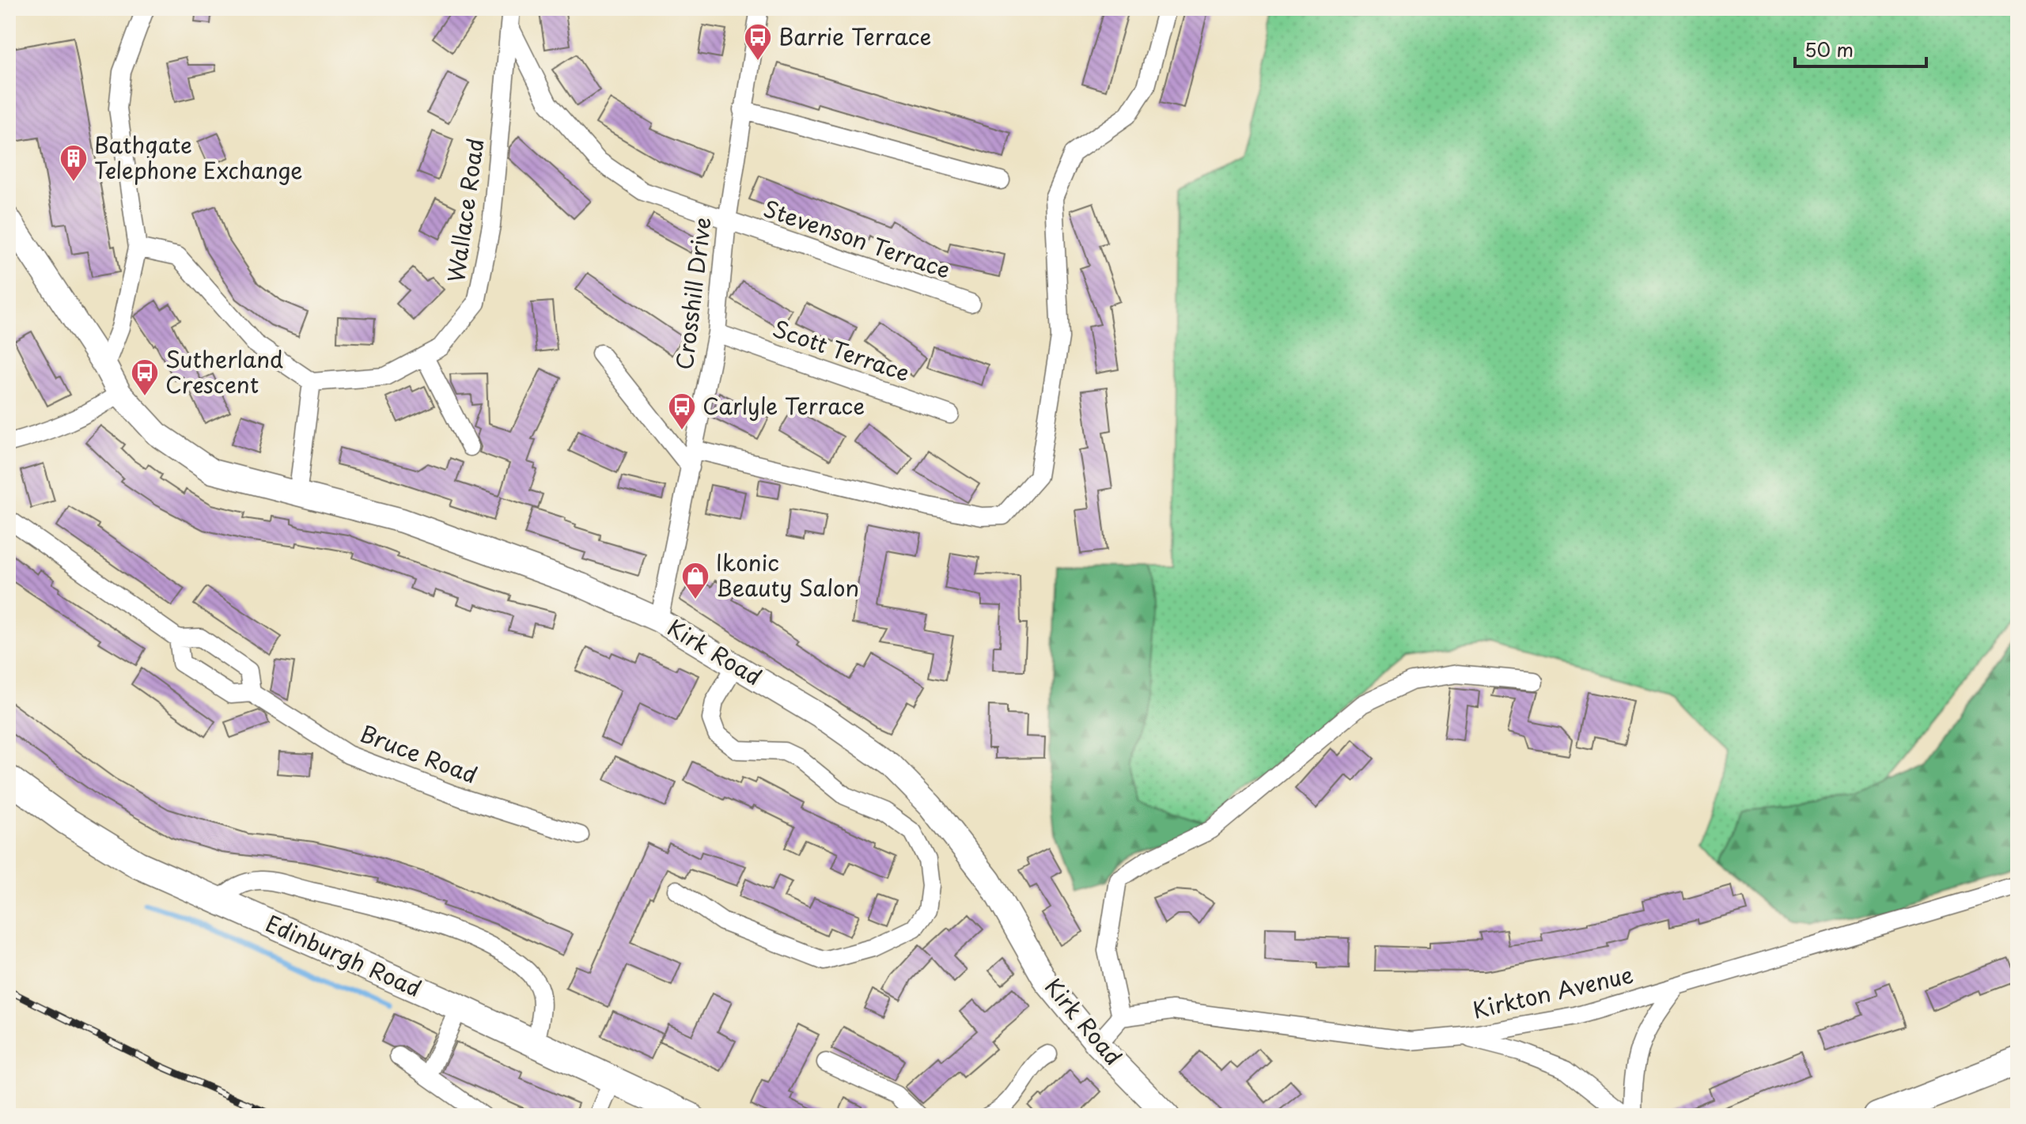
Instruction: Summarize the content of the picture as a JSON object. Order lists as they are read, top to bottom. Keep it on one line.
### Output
{"streets":{"main road":["Kirk Road","Edinburgh Road"],"street":["Wallace Road","Stevenson Terrace","Crosshill Drive","Scott Terrace","Bruce Road","Kirkton Avenue"]},"crossings":[["Wallace Road","Stevenson Terrace"],["Stevenson Terrace","Crosshill Drive"],["Crosshill Drive","Scott Terrace"],["Crosshill Drive","Kirk Road"]],"places":{"bus stop":["Barrie Terrace","Sutherland Crescent","Carlyle Terrace"],"building":["Bathgate Telephone Exchange"],"shop":["Ikonic Beauty Salon"]},"scale_bar":"50 m"}
